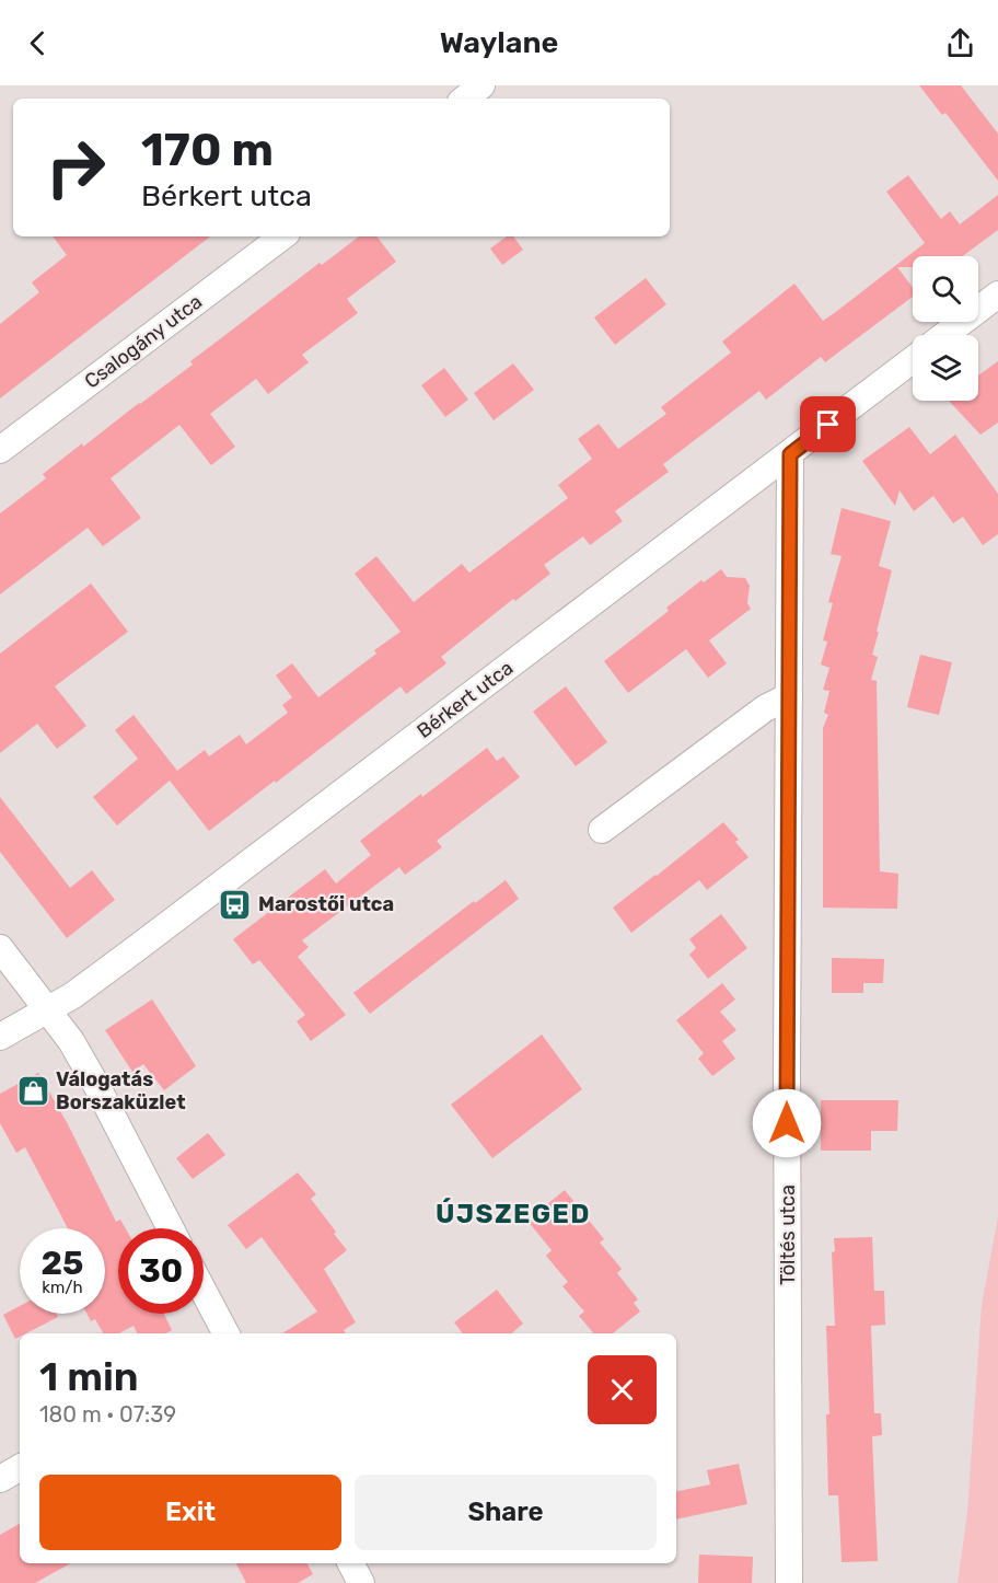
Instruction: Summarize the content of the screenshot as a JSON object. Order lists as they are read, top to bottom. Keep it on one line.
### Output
{"streets":{"street":["Csalogány utca","Bérkert utca","Töltés utca"]},"crossings":[["Bérkert utca","Töltés utca"]],"districts":["ÚJSZEGED"],"places":{"bus stop":["Marostői utca"],"shop":["Válogatás Borszaküzlet"]},"page":{"header":"Waylane","turn":["170 m","Bérkert utca"],"speed":"25 km/h","limit":"30","heading":["1 min","180 m · 07:39"],"buttons":["Exit","Share"]}}
